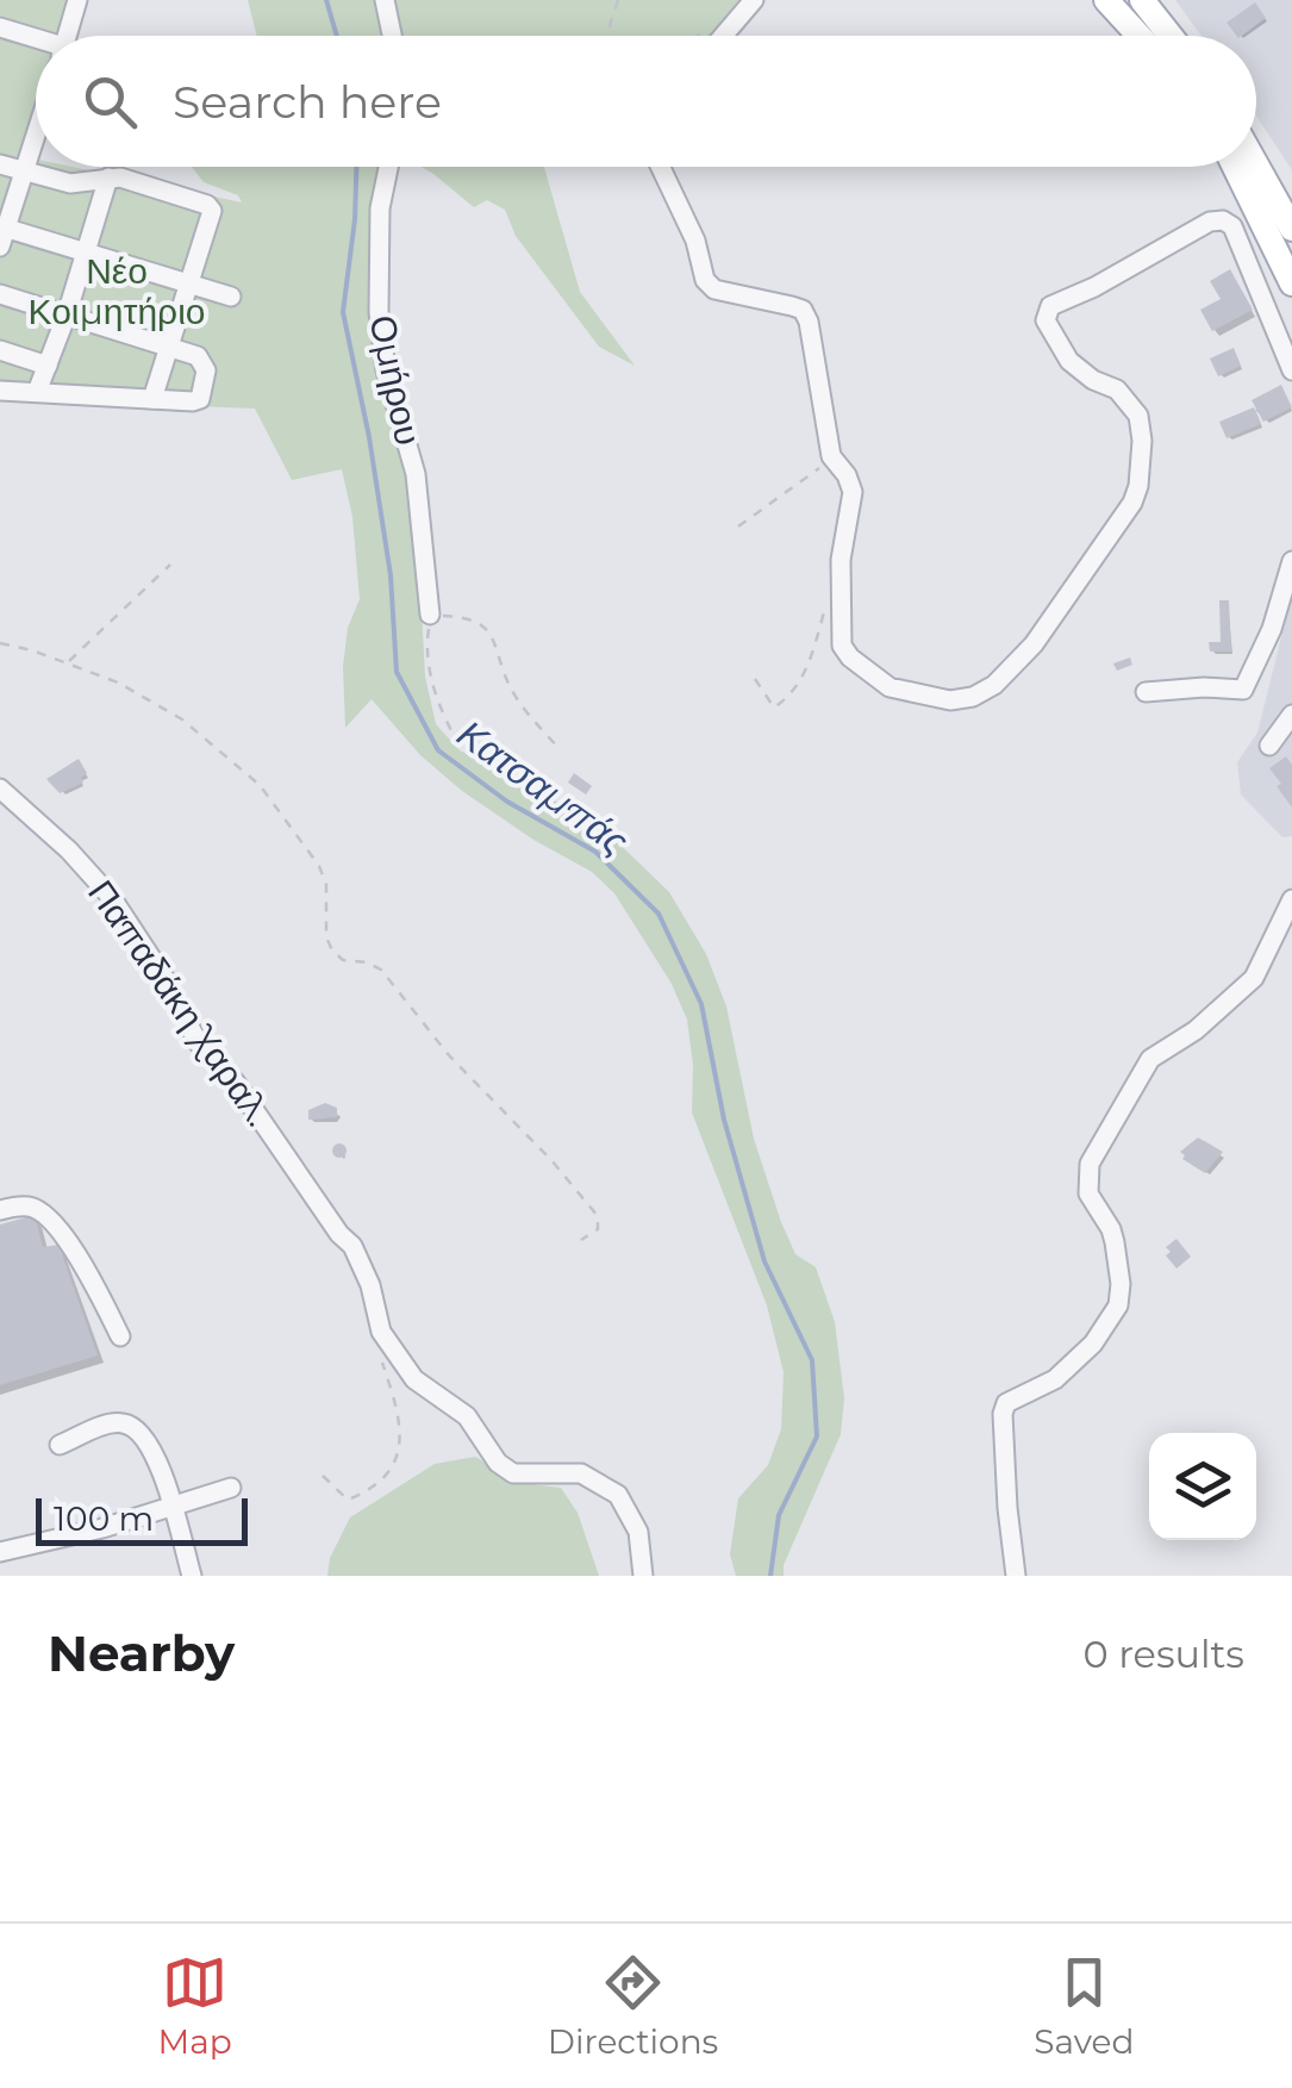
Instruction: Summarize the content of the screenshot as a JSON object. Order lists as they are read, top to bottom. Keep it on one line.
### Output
{"streets":{"street":["Ομήρου","Παπαδάκη Χαραλ."]},"water":["Κατσαμπάς"],"parks":["Νέο Κοιμητήριο"],"scale_bar":"100 m","page":{"search":"Search here","scale":"100 m","heading":["Nearby","0 results"],"nav":["Map","Directions","Saved"]}}
